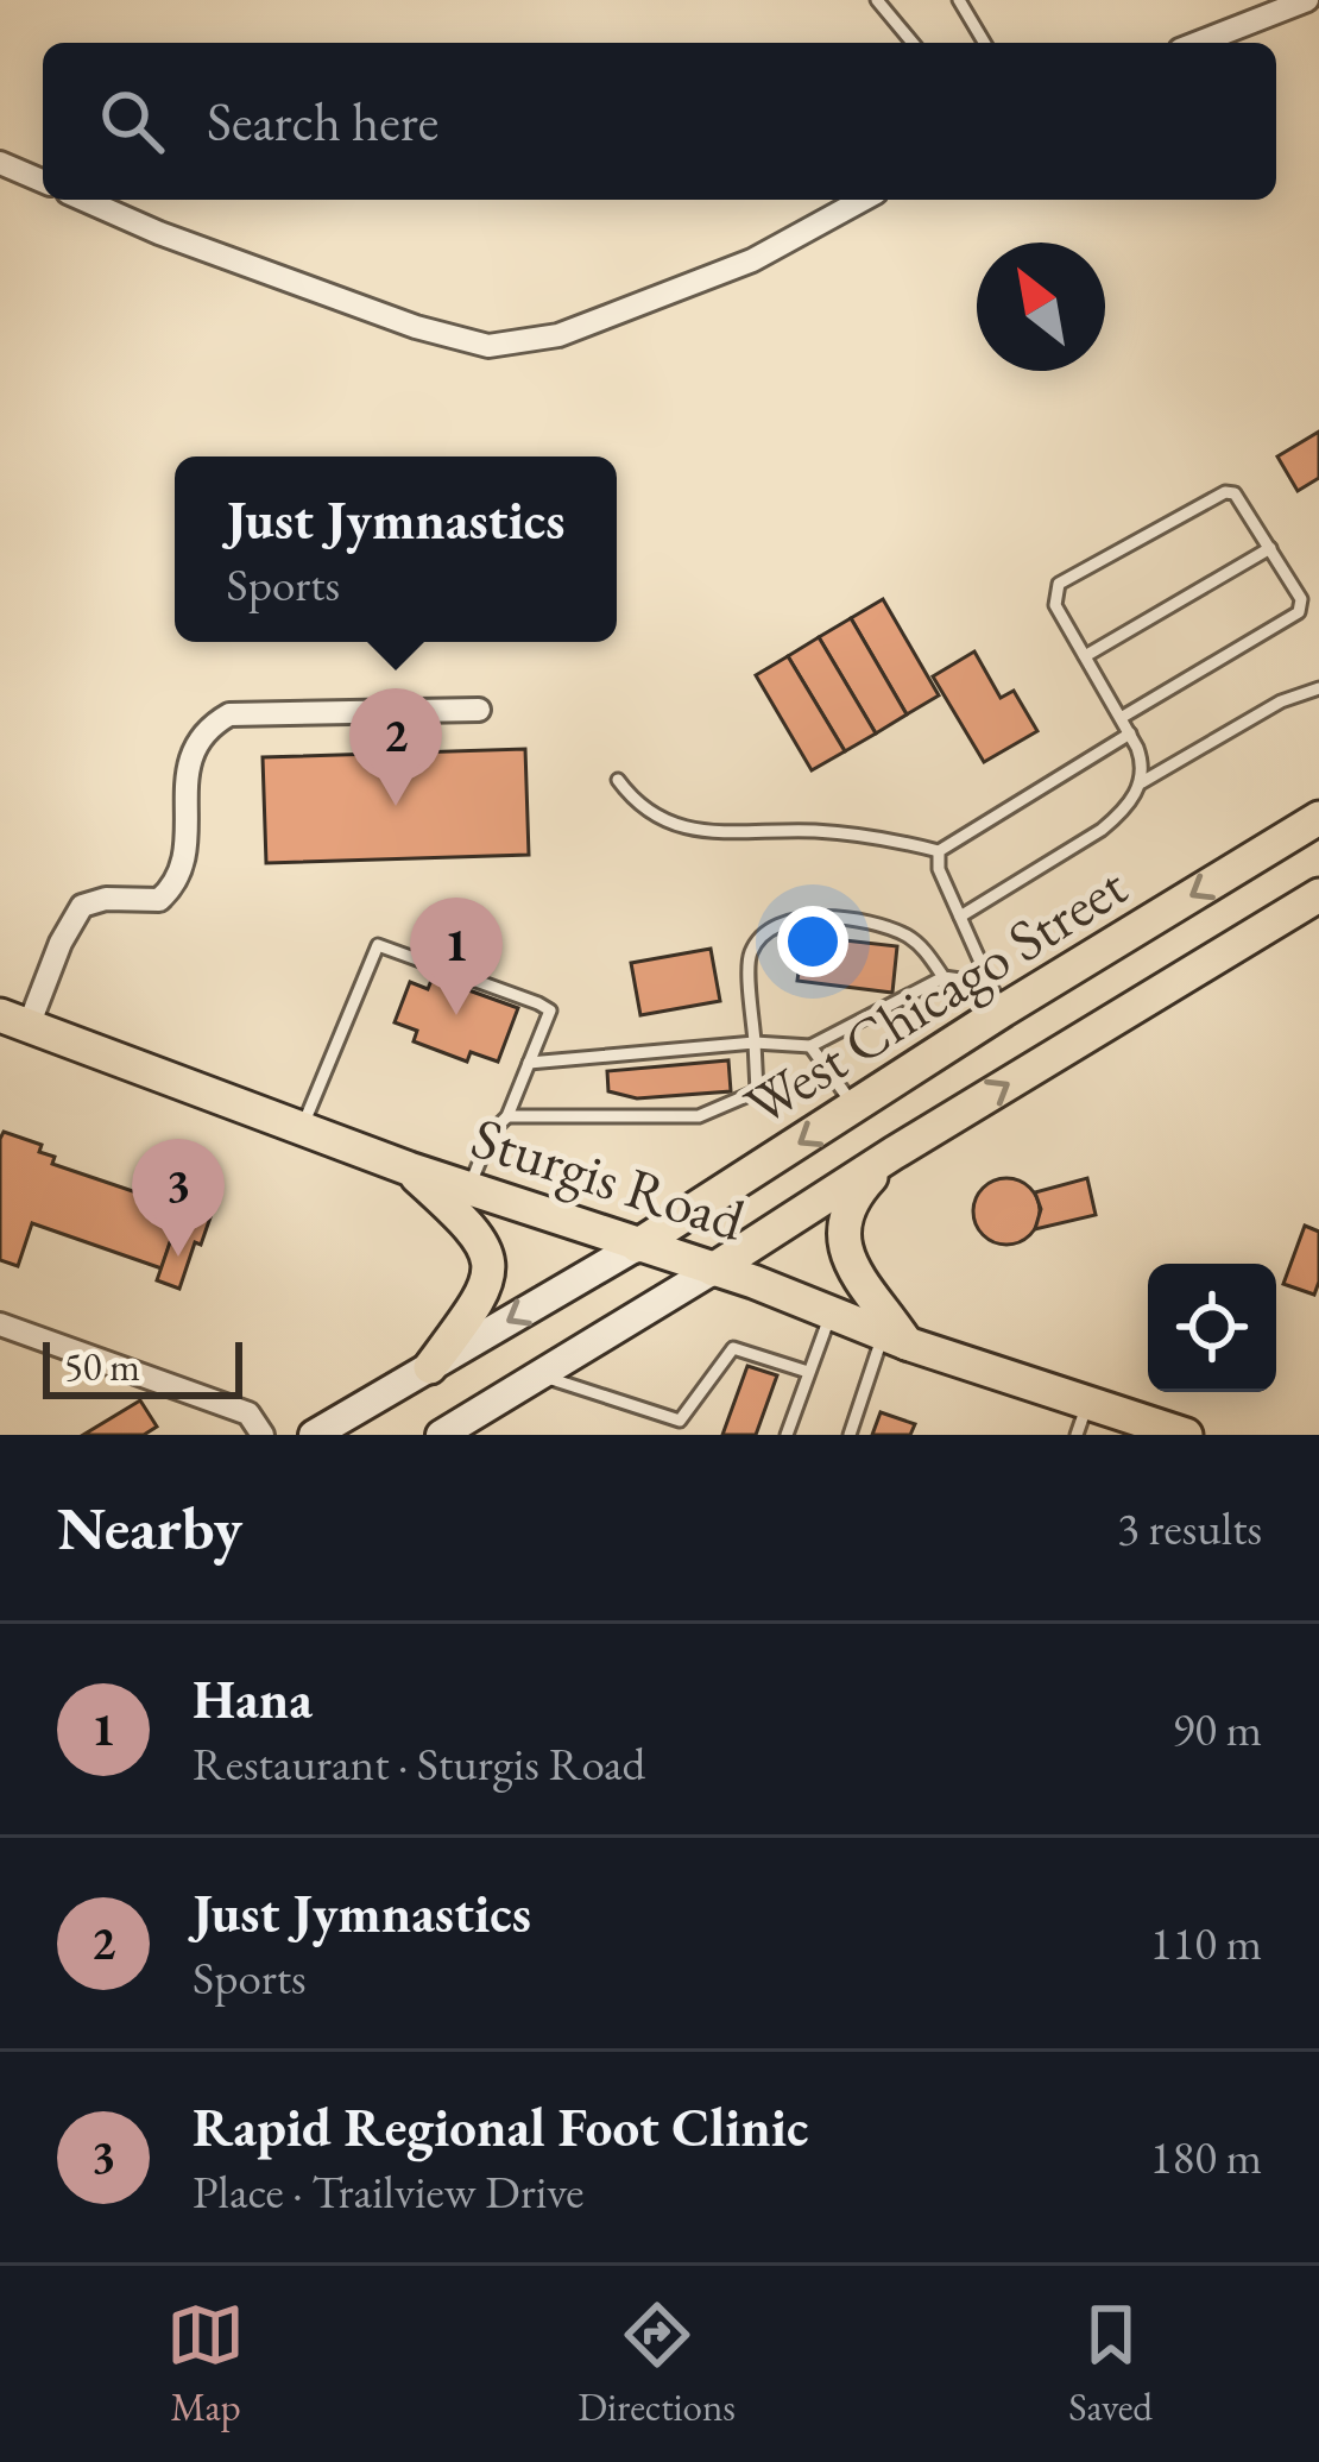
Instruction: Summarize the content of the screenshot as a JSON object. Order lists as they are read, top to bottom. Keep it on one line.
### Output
{"streets":{"main road":["West Chicago Street","Sturgis Road"]},"crossings":[["West Chicago Street","Sturgis Road"]],"scale_bar":"50 m","north":"top left","page":{"search":"Search here","popup":["Just Jymnastics","Sports"],"pins":["2","1","3"],"scale":"50 m","heading":["Nearby","3 results"],"list":[{"mark":"1","name":"Hana","note":"Restaurant · Sturgis Road","value":"90 m"},{"mark":"2","name":"Just Jymnastics","note":"Sports","value":"110 m"},{"mark":"3","name":"Rapid Regional Foot Clinic","note":"Place · Trailview Drive","value":"180 m"}],"nav":["Map","Directions","Saved"]}}
